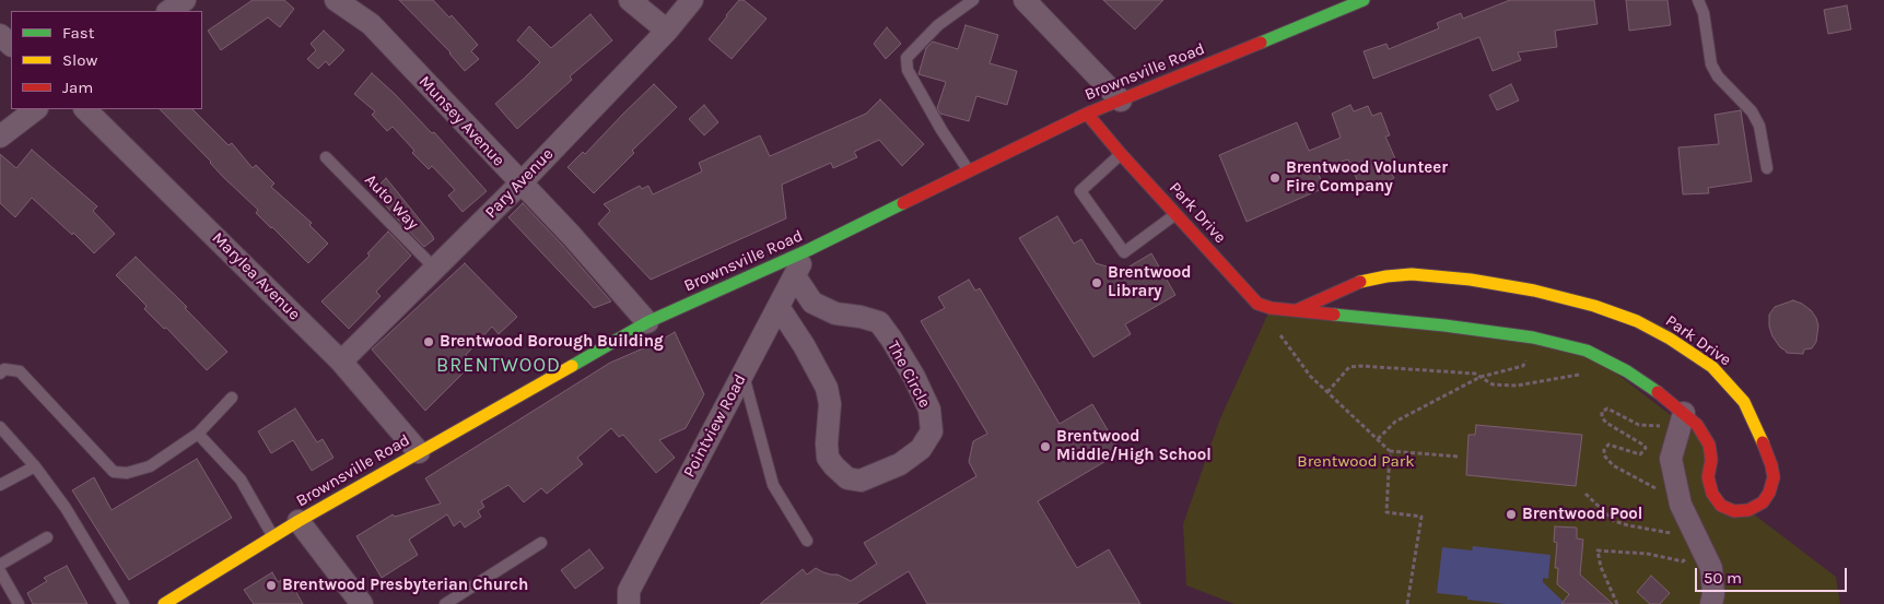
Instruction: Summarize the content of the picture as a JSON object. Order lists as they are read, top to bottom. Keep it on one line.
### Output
{"streets":{"street":["Brownsville Road","Munsey Avenue","Pary Avenue","Park Drive","Marylea Avenue","The Circle","Pointview Road"],"lane":["Auto Way"]},"crossings":[["Brownsville Road","Munsey Avenue"],["Brownsville Road","Park Drive"],["Brownsville Road","Marylea Avenue"],["Brownsville Road","Pointview Road"],["Munsey Avenue","Pary Avenue"],["Pary Avenue","Auto Way"],["Pary Avenue","Marylea Avenue"],["The Circle","Pointview Road"]],"districts":["BRENTWOOD"],"parks":["Brentwood Park"],"places":["Brentwood Volunteer Fire Company","Brentwood Library","Brentwood Borough Building","Brentwood Middle/High School","Brentwood Pool","Brentwood Presbyterian Church"],"legend":["Fast","Slow","Jam"],"scale_bar":"50 m"}
